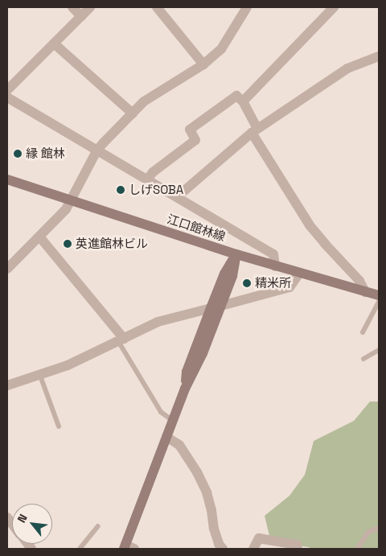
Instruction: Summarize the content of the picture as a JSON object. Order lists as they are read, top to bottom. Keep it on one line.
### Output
{"streets":{"street":["江口館林線"]},"places":["縁 館林","しげSOBA","英進館林ビル","精米所"],"north":"top left"}
